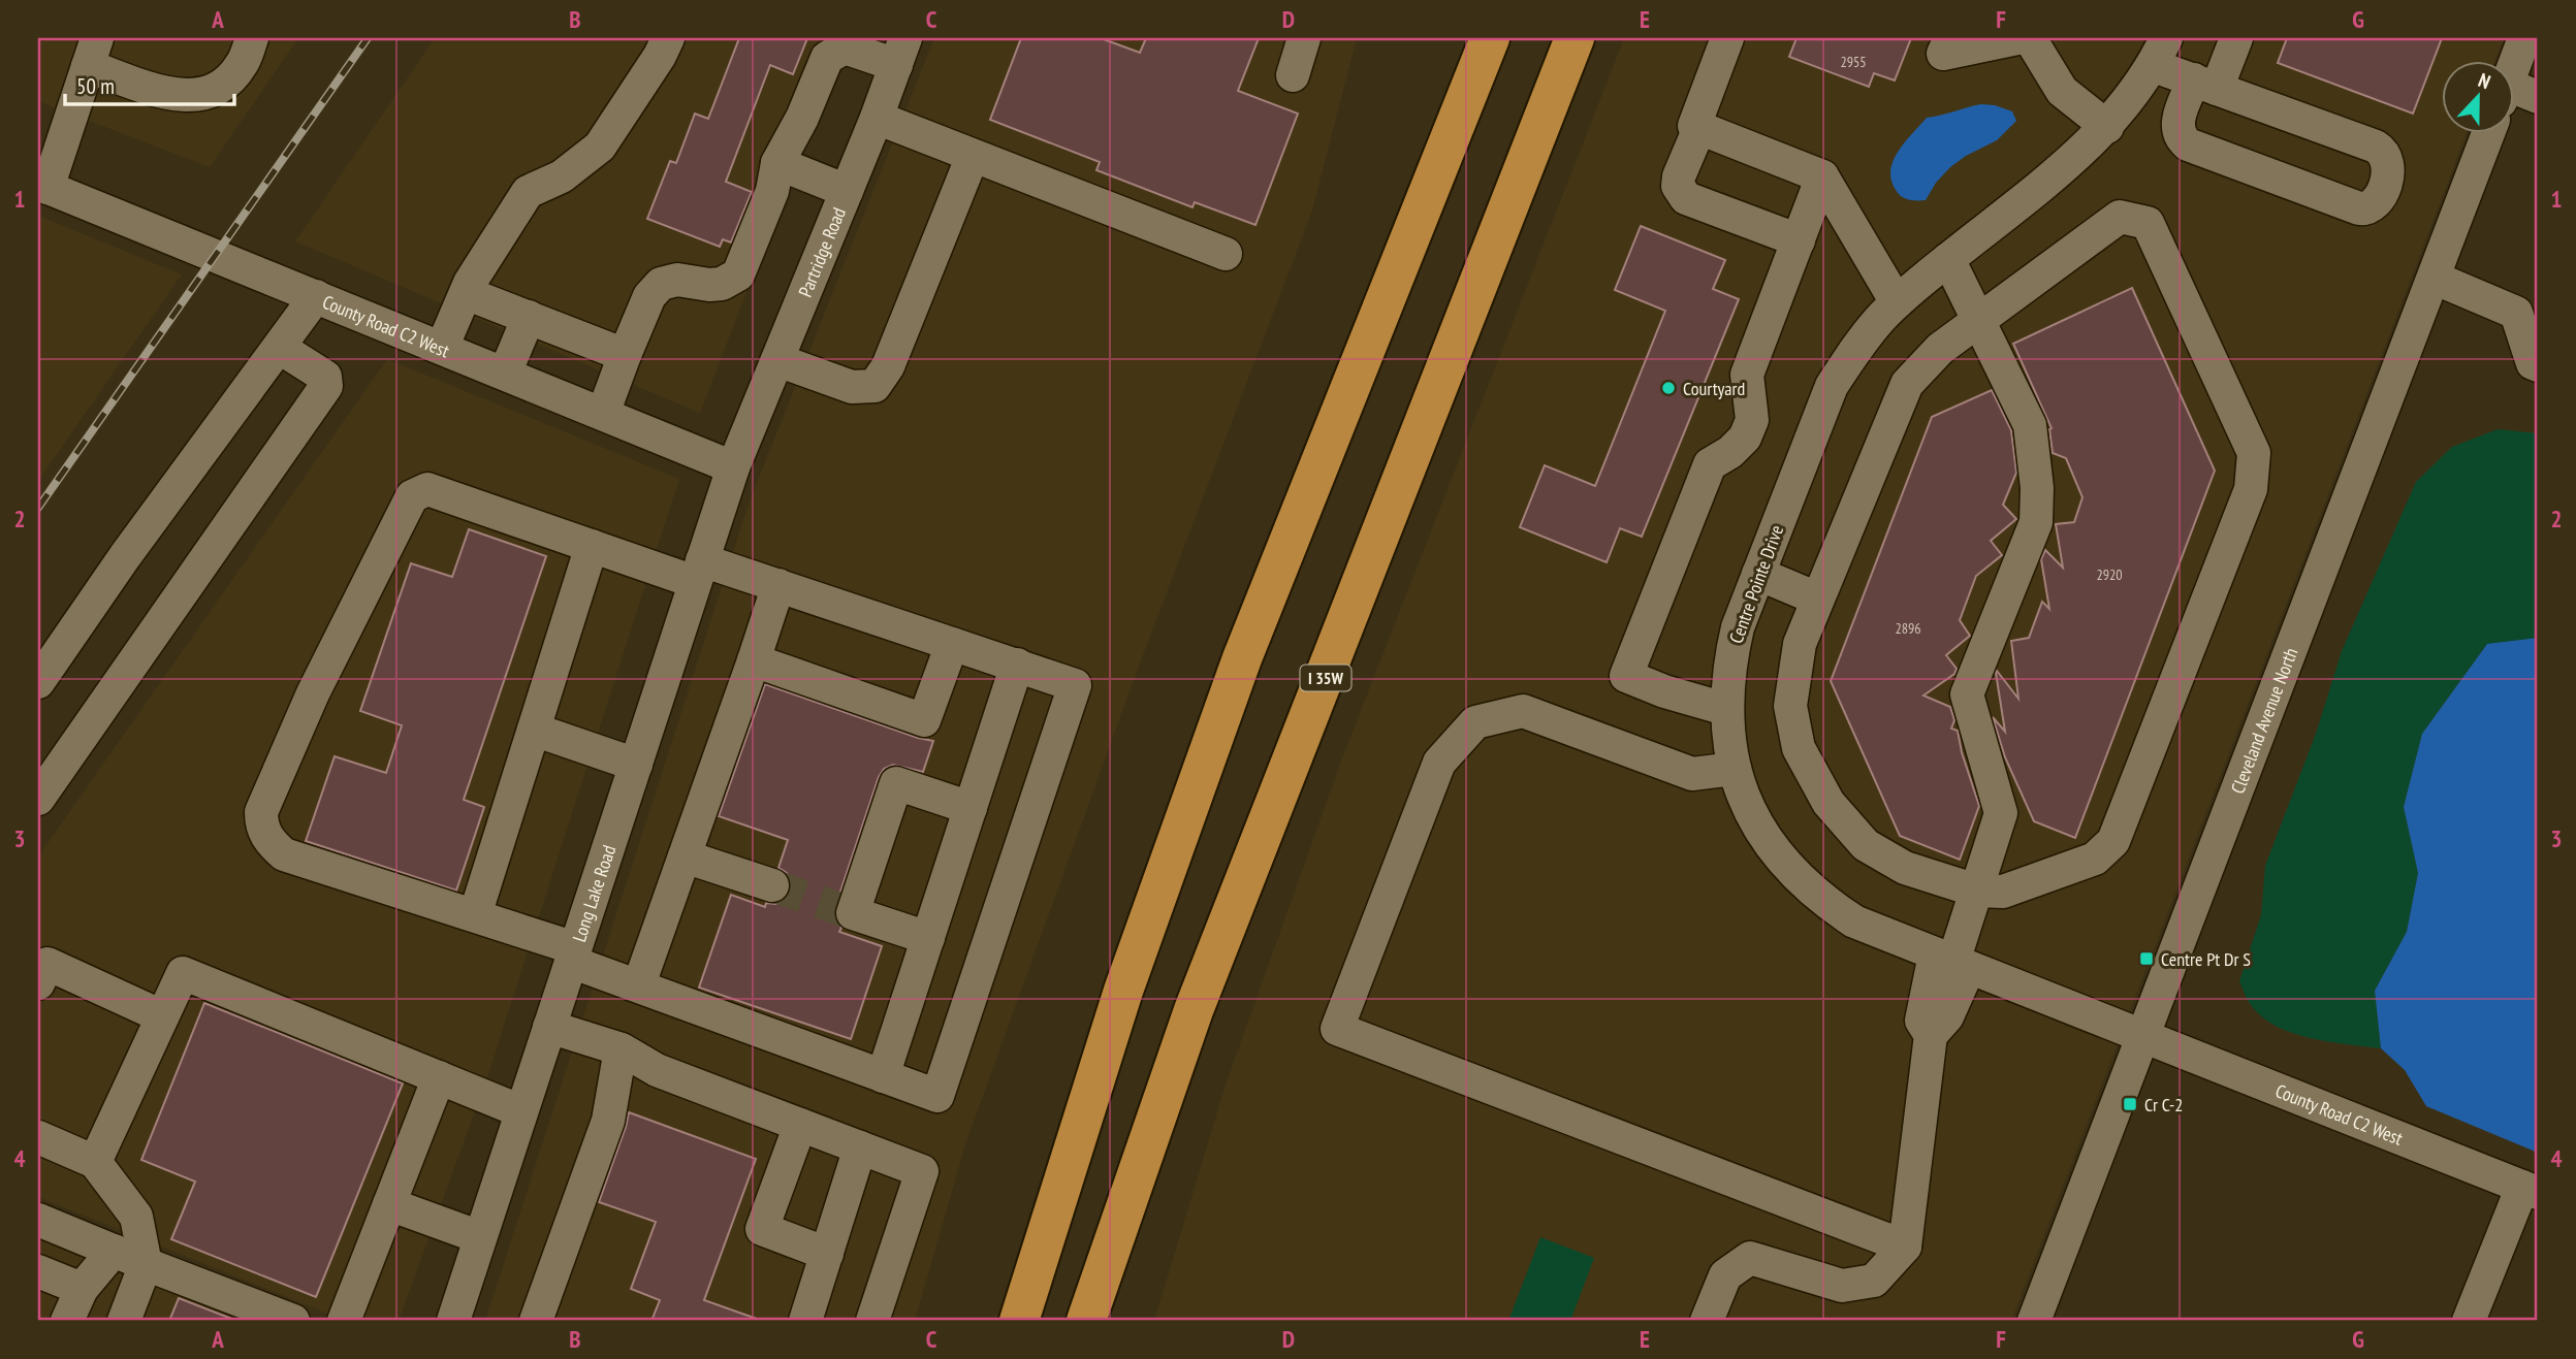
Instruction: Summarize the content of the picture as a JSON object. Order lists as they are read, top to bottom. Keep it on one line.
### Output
{"streets":{"highway":["I 35W"],"street":["Partridge Road","County Road C2 West","Centre Pointe Drive","Cleveland Avenue North","Long Lake Road"]},"crossings":[["Partridge Road","County Road C2 West"],["Partridge Road","Long Lake Road"],["County Road C2 West","Centre Pointe Drive"],["County Road C2 West","Cleveland Avenue North"],["County Road C2 West","Long Lake Road"],["Centre Pointe Drive","Cleveland Avenue North"]],"places":{"other":["Courtyard"],"transit":["Centre Pt Dr S","Cr C-2"]},"house_numbers":["2955","2920","2896"],"scale_bar":"50 m","north":"top","grid":{"columns":["A","B","C","D","E","F","G"],"rows":["1","2","3","4"]}}
